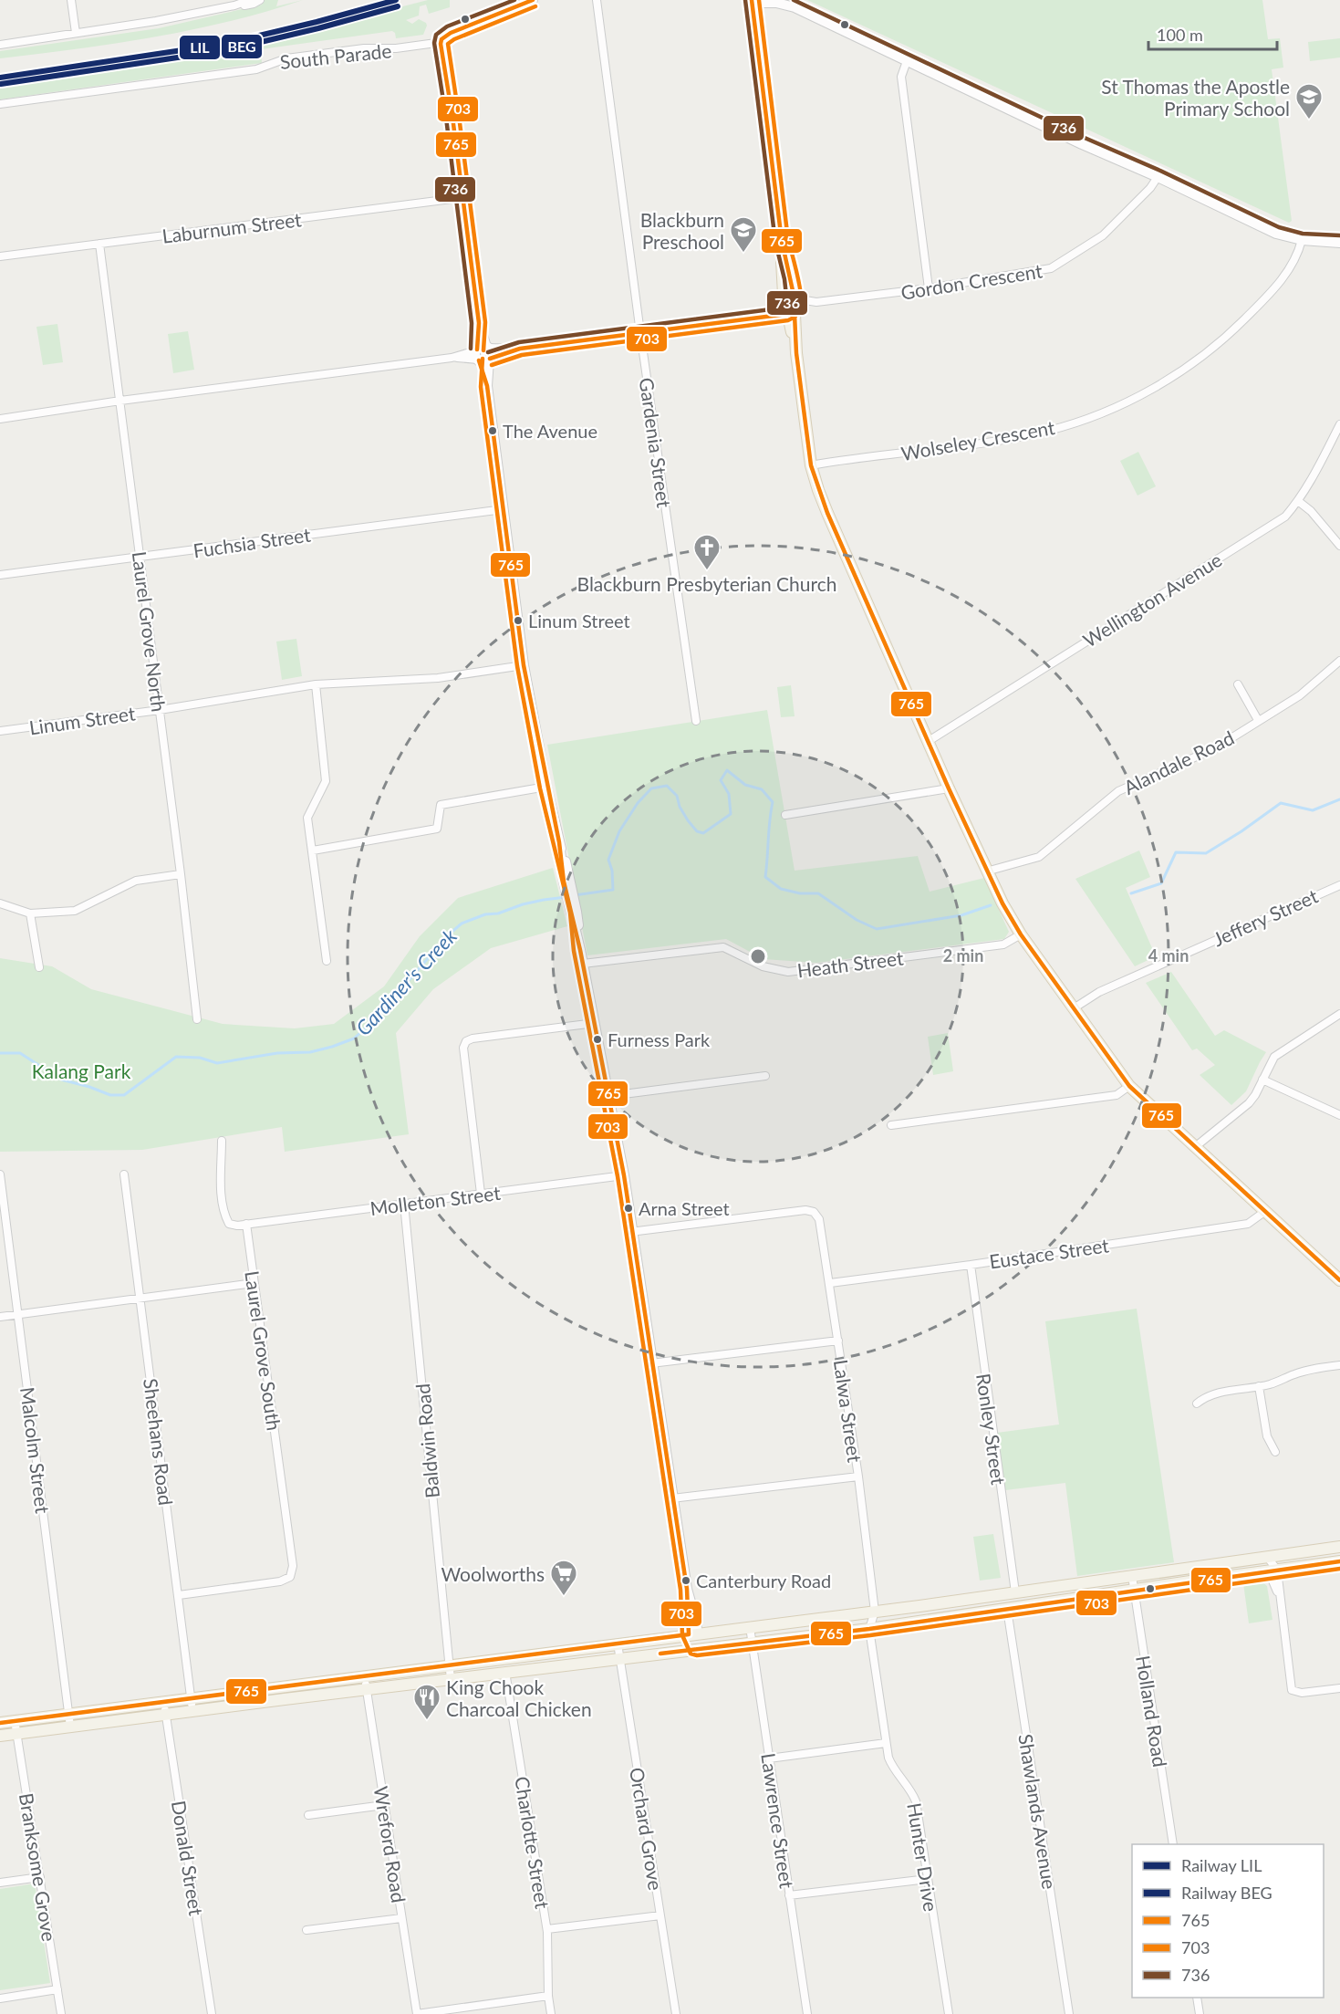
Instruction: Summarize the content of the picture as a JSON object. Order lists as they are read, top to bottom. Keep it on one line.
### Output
{"streets":{"street":["South Parade","Laburnum Street","Gordon Crescent","Wolseley Crescent","Gardenia Street","Fuchsia Street","Wellington Avenue","Laurel Grove North","Linum Street","Alandale Road","Jeffery Street","Heath Street","Molleton Street","Eustace Street","Laurel Grove South","Lalwa Street","Ronley Street","Baldwin Road","Sheehans Road","Malcolm Street","Holland Road","Shawlands Avenue","Lawrence Street","Orchard Grove","Charlotte Street","Wreford Road","Hunter Drive","Donald Street","Branksome Grove"]},"crossings":[["Laburnum Street","Laurel Grove North"],["Fuchsia Street","Laurel Grove North"],["Laurel Grove North","Linum Street"],["Molleton Street","Laurel Grove South"],["Molleton Street","Baldwin Road"],["Eustace Street","Lalwa Street"],["Eustace Street","Ronley Street"],["Laurel Grove South","Sheehans Road"],["Lalwa Street","Hunter Drive"]],"water":["Gardiner's Creek"],"parks":["Kalang Park"],"places":{"school or university":["St Thomas the Apostle Primary School","Blackburn Preschool"],"other":["The Avenue","Linum Street","Furness Park","Arna Street","Canterbury Road"],"church":["Blackburn Presbyterian Church"],"supermarket":["Woolworths"],"restaurant":["King Chook Charcoal Chicken"]},"lines":["rail line LIL","transit line 765","transit line 703","transit line 736","rail line BEG"],"legend":["Railway LIL","Railway BEG","765","703","736"],"scale_bar":"100 m","rings":["2 min","4 min"]}
